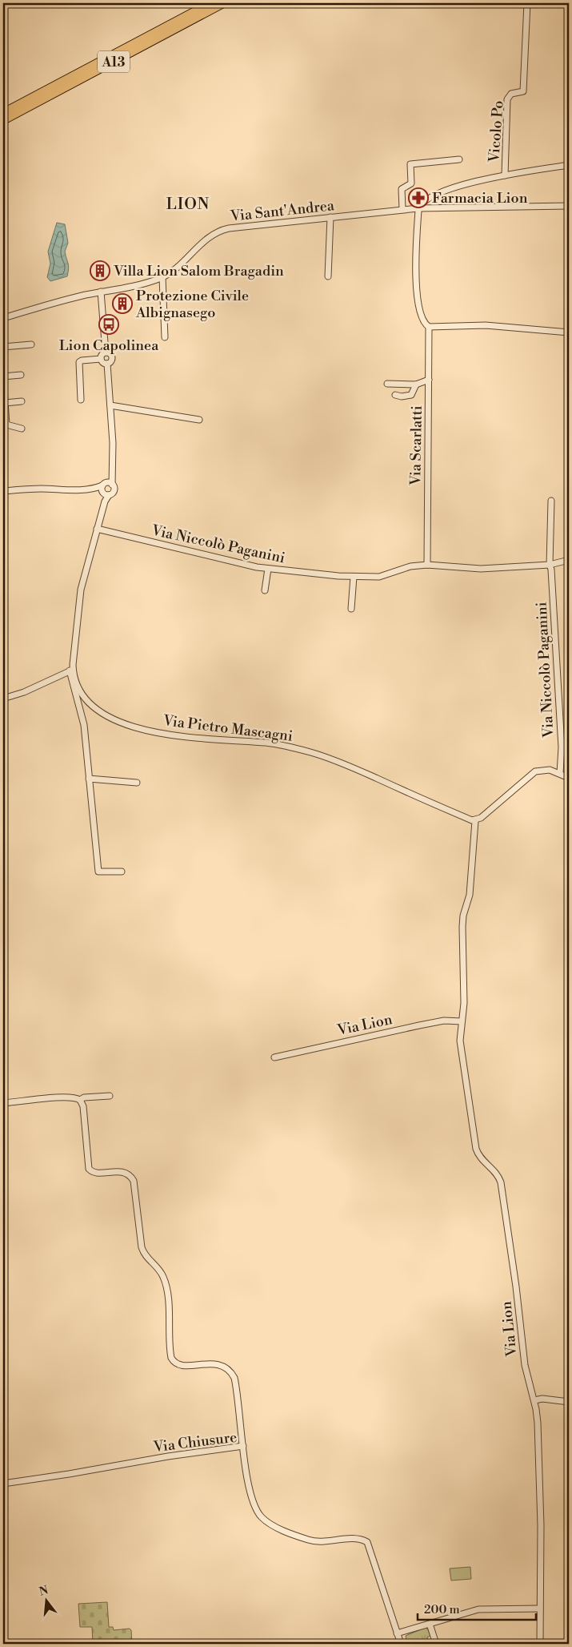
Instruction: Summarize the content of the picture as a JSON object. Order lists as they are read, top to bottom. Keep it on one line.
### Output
{"streets":{"highway":["A13"],"street":["Vicolo Po","Via Sant'Andrea","Via Scarlatti","Via Niccolò Paganini","Via Pietro Mascagni","Via Lion","Via Chiusure"]},"crossings":[["Via Scarlatti","Via Niccolò Paganini"],["Via Niccolò Paganini","Via Pietro Mascagni"],["Via Pietro Mascagni","Via Lion"]],"districts":["LION"],"places":{"pharmacy":["Farmacia Lion"],"building":["Villa Lion Salom Bragadin","Protezione Civile Albignasego"],"bus stop":["Lion Capolinea"]},"scale_bar":"200 m","north":"top"}
